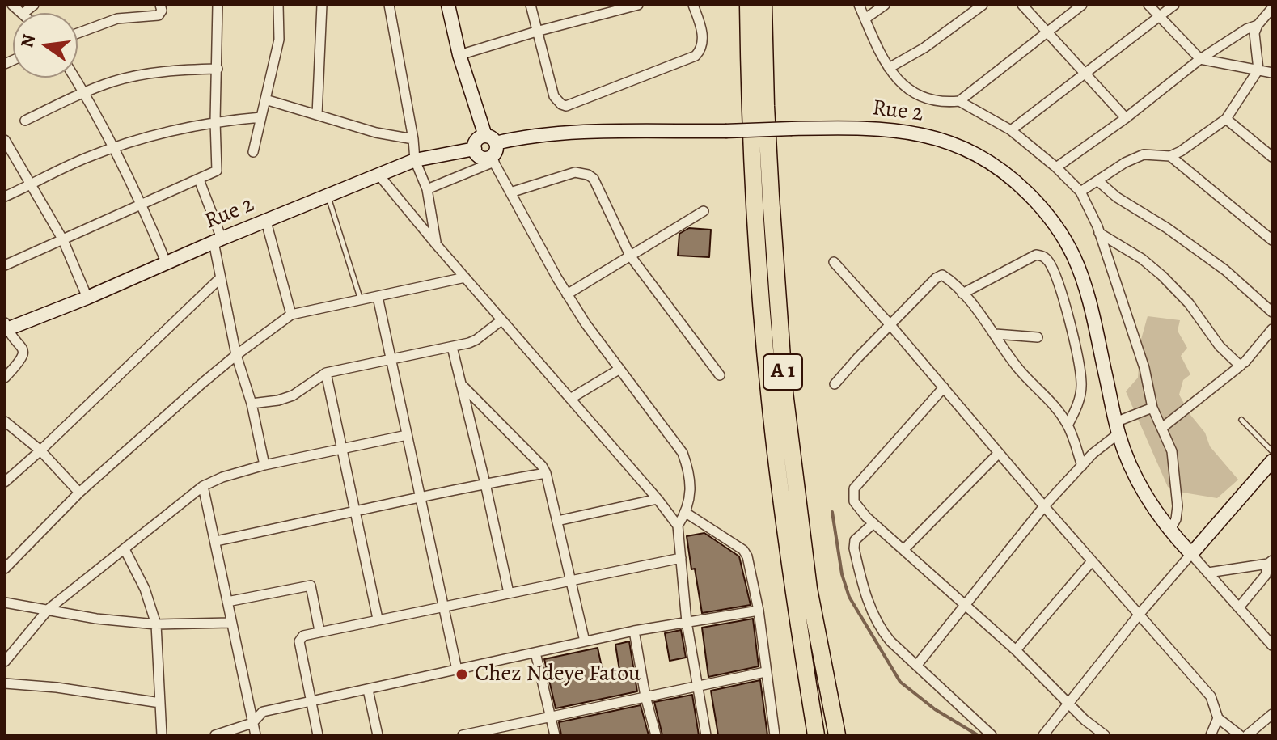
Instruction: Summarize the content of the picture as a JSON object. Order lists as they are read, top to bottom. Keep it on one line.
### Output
{"streets":{"highway":["A 1"],"street":["Rue 2"]},"places":["Chez Ndeye Fatou"],"north":"left"}
